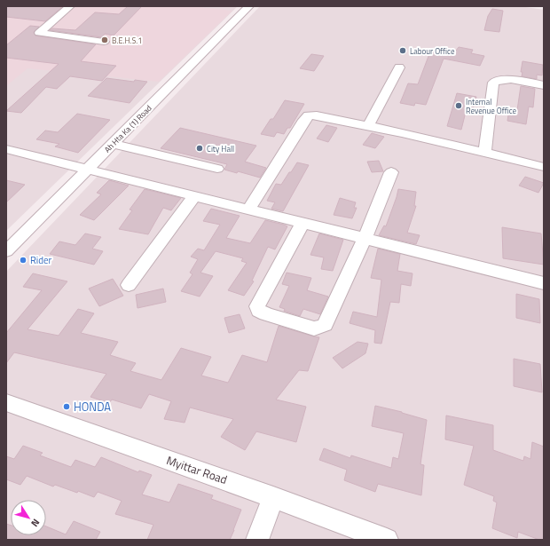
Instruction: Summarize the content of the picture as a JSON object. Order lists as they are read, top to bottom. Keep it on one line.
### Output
{"streets":{"street":["Ah Hta Ka (1) Road","Myittar Road"]},"places":["B.E.H.S.1","Labour Office","Internal Revenue Office","City Hall","Rider","HONDA"],"north":"bottom right"}
